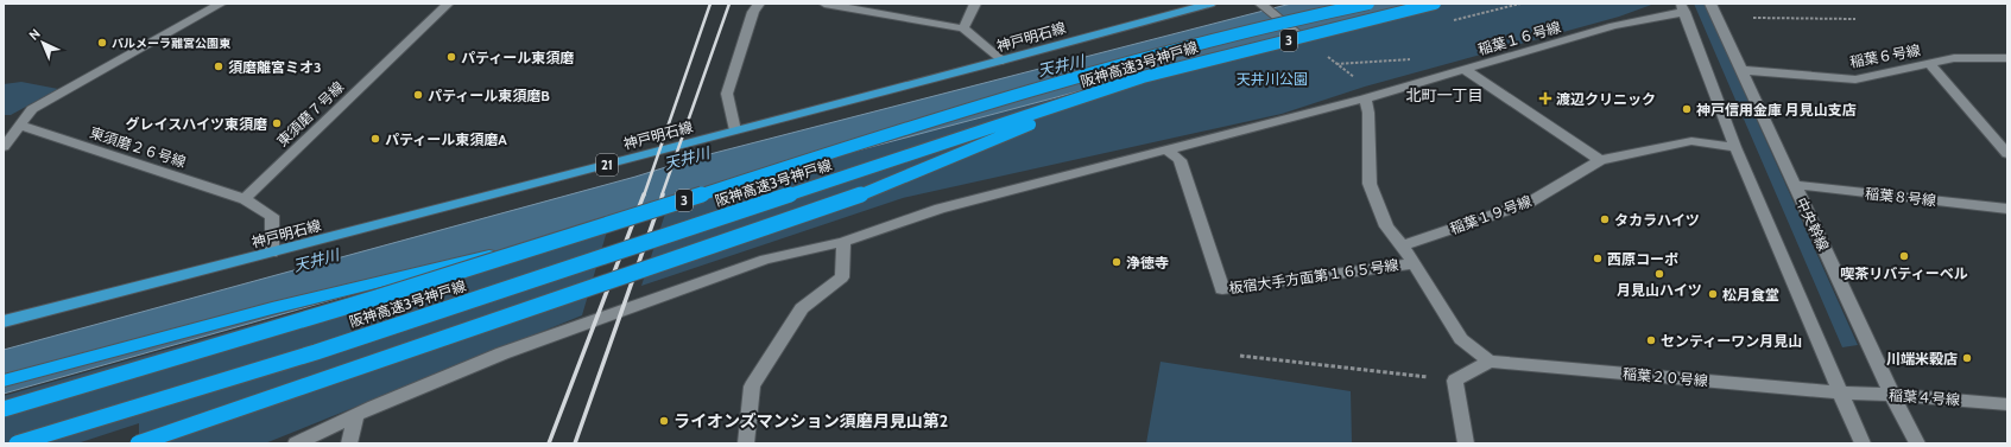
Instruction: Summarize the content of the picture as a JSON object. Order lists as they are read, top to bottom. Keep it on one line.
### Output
{"streets":{"highway":["3","阪神高速3号神戸線"],"main road":["神戸明石線","21"],"street":["稲葉１６号線","稲葉６号線","東須磨７号線","東須磨２６号線","稲葉８号線","稲葉１９号線","中央幹線","板宿大手方面第１６５号線","稲葉２０号線","稲葉４号線"]},"crossings":[["稲葉１６号線","板宿大手方面第１６５号線"],["稲葉６号線","中央幹線"],["東須磨７号線","東須磨２６号線"],["稲葉８号線","中央幹線"],["中央幹線","稲葉４号線"],["稲葉２０号線","稲葉４号線"]],"districts":["北町一丁目"],"water":["天井川"],"parks":["天井川公園"],"places":{"other":["パルメーラ離宮公園東","パティール東須磨","須磨離宮ミオ3","パティール東須磨B","神戸信用金庫 月見山支店","グレイスハイツ東須磨","パティール東須磨A","タカラハイツ","喫茶リバティーベル","西原コーポ","浄徳寺","月見山ハイツ","松月食堂","センティーワン月見山","川端米穀店","ライオンズマンション須磨月見山第2"],"health":["渡辺クリニック"]},"north":"top left"}
